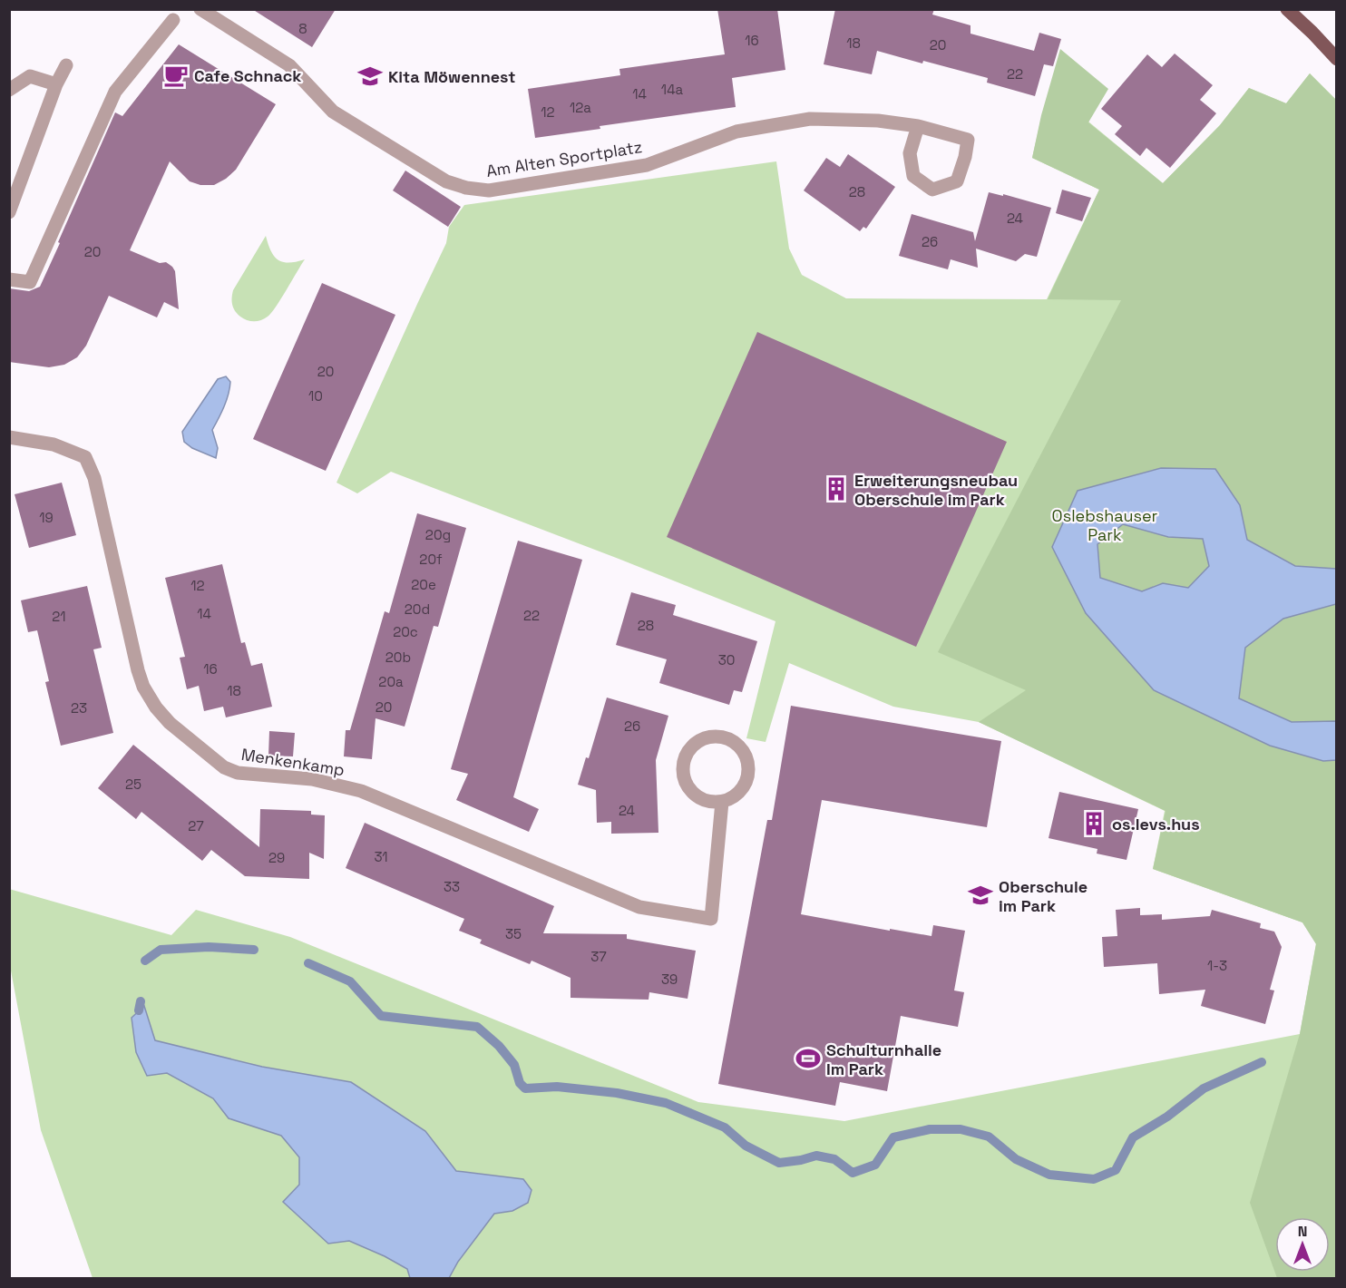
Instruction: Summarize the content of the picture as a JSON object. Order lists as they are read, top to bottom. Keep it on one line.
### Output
{"streets":{"street":["Am Alten Sportplatz","Menkenkamp"]},"parks":["Oslebshauser Park"],"places":{"cafe":["Cafe Schnack"],"school or university":["Kita Möwennest","Oberschule im Park"],"building":["Erweiterungsneubau Oberschule im Park","os.levs.hus"],"sports":["Schulturnhalle Im Park"]},"house_numbers":["8","16","18","20","22","14a","14","12a","12","28","24","26","20","20","10","19","20g","20f","20e","12","20d","14","22","21","28","20c","20b","30","16","20a","18","20","23","26","25","24","27","31","29","33","35","37","1-3","39"],"north":"top"}
